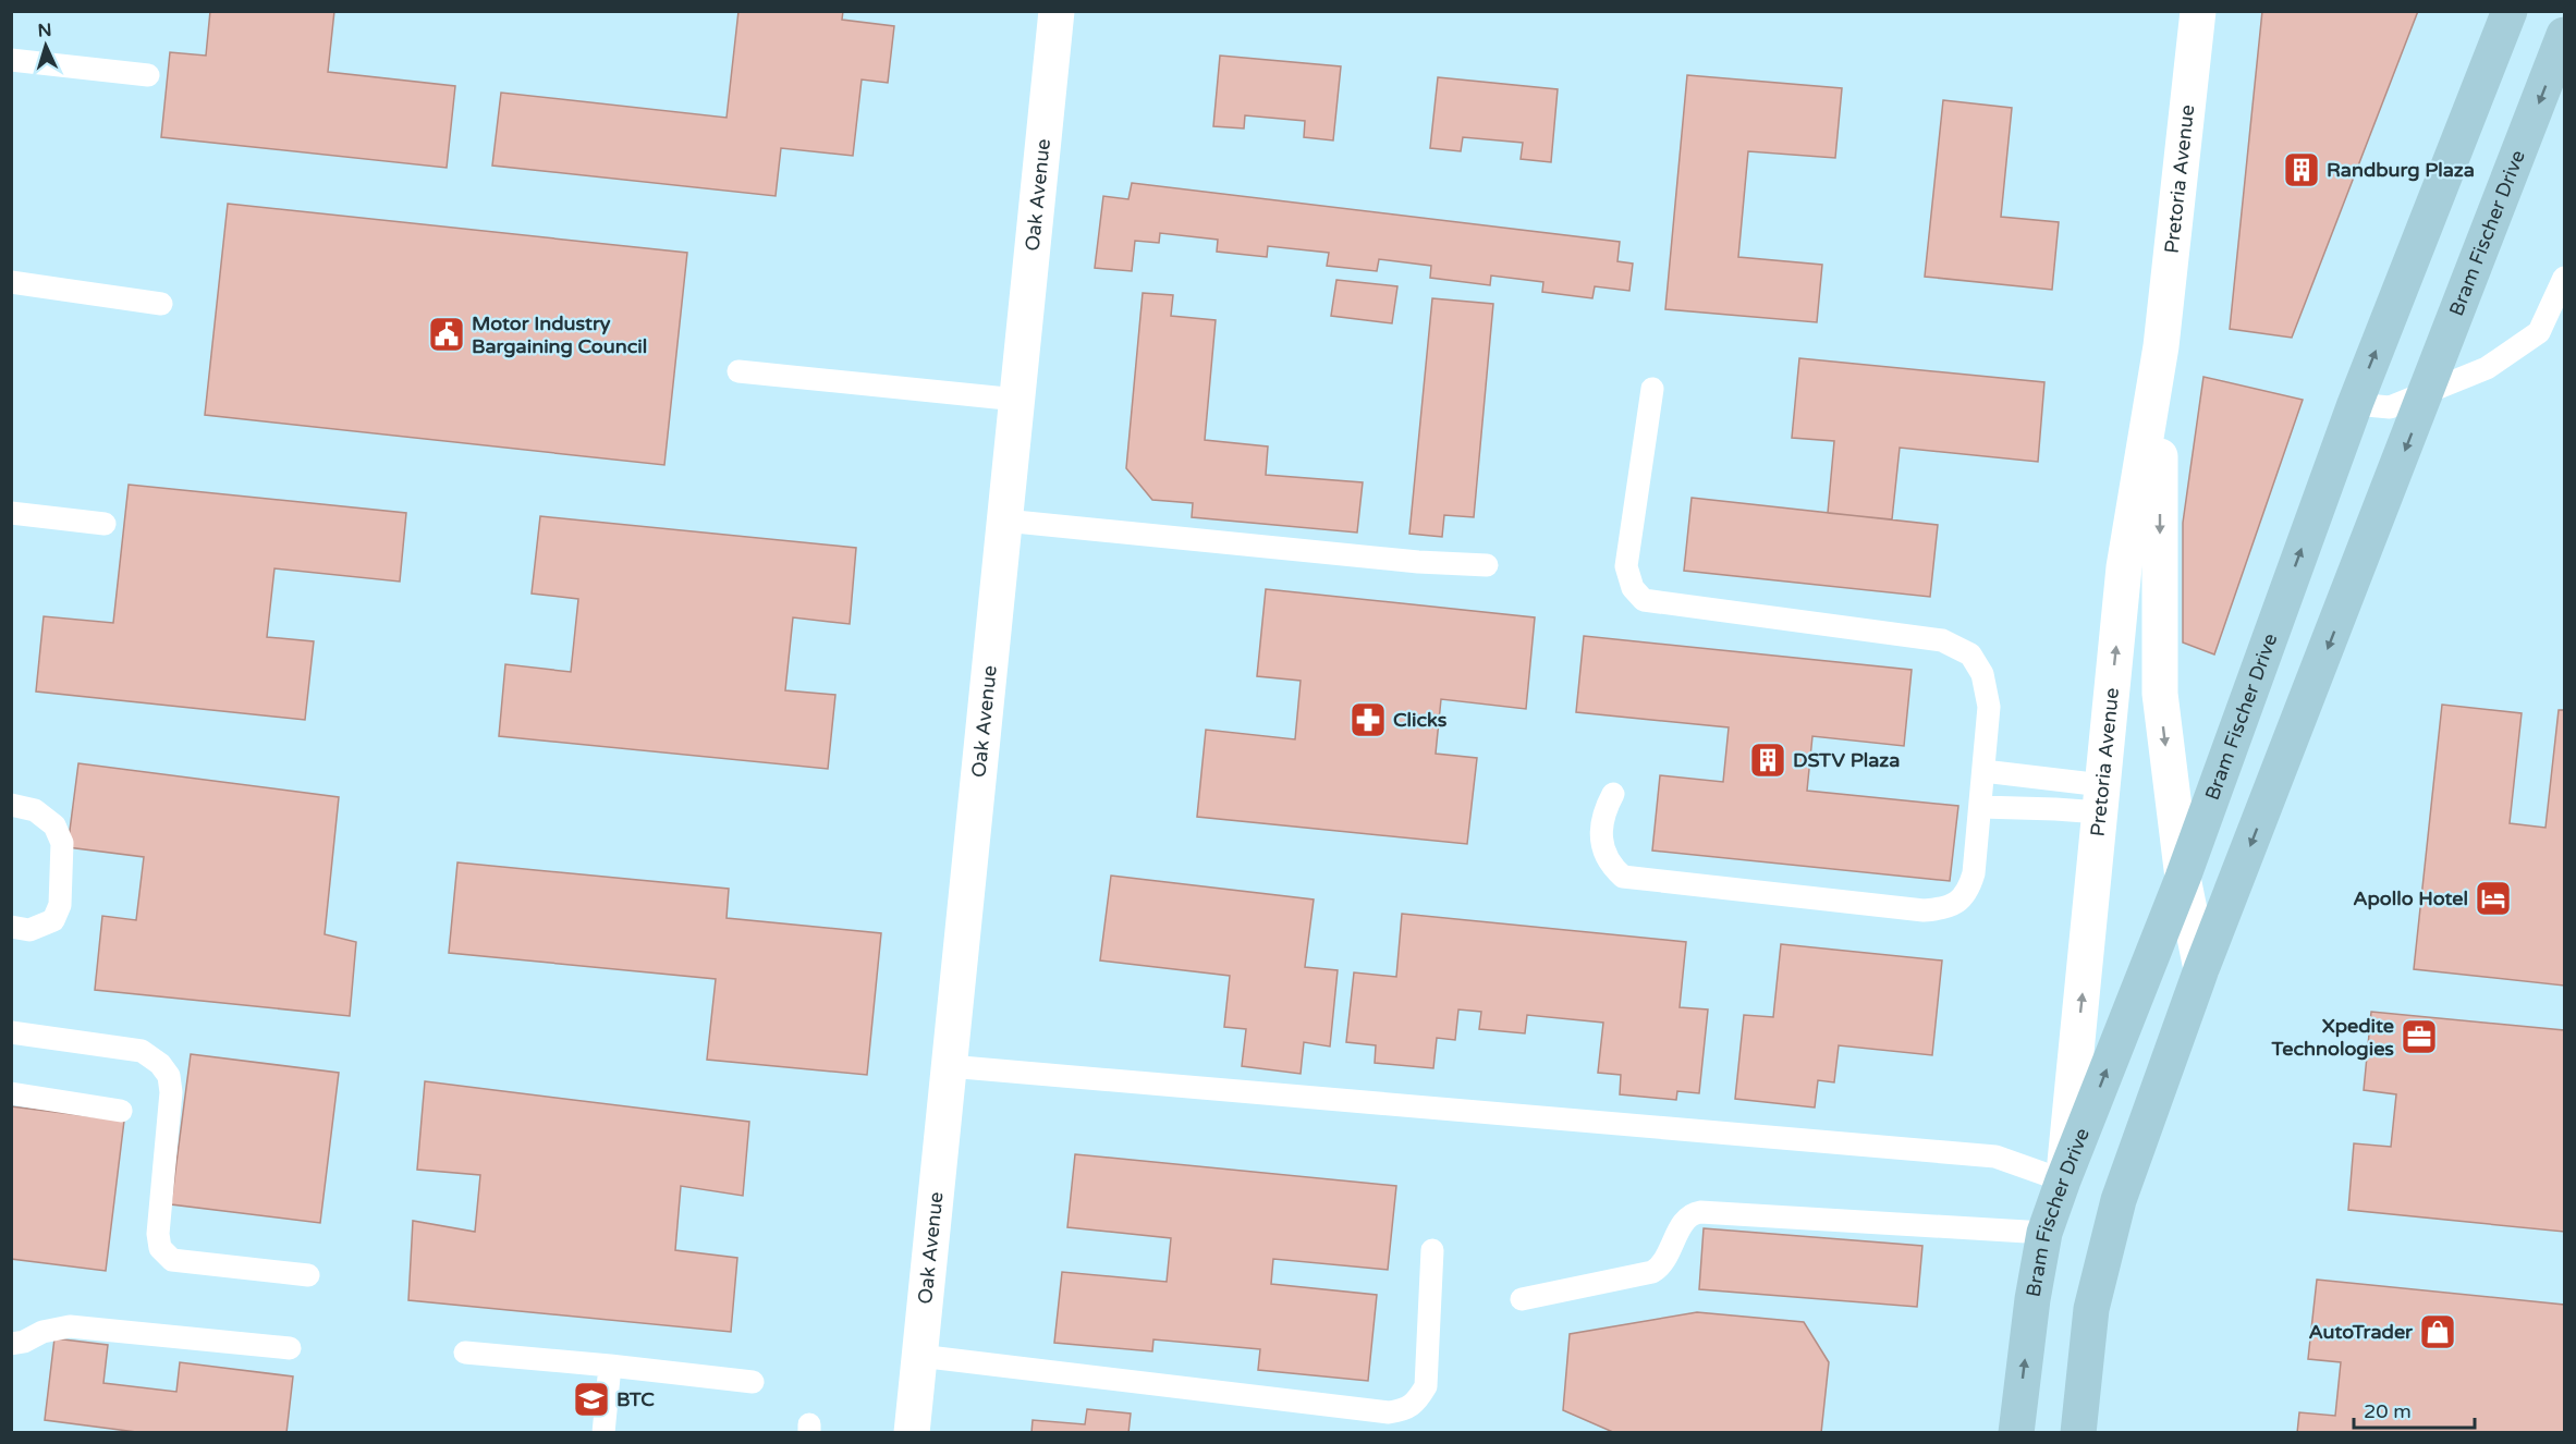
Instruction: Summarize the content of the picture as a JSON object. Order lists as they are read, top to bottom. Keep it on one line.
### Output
{"streets":{"main road":["Bram Fischer Drive"],"street":["Pretoria Avenue","Oak Avenue"]},"crossings":[["Pretoria Avenue","Bram Fischer Drive"]],"places":{"building":["Randburg Plaza","DSTV Plaza"],"public building":["Motor Industry Bargaining Council"],"pharmacy":["Clicks"],"hotel":["Apollo Hotel"],"office":["Xpedite Technologies"],"shop":["AutoTrader"],"school or university":["BTC"]},"scale_bar":"20 m","north":"top"}
